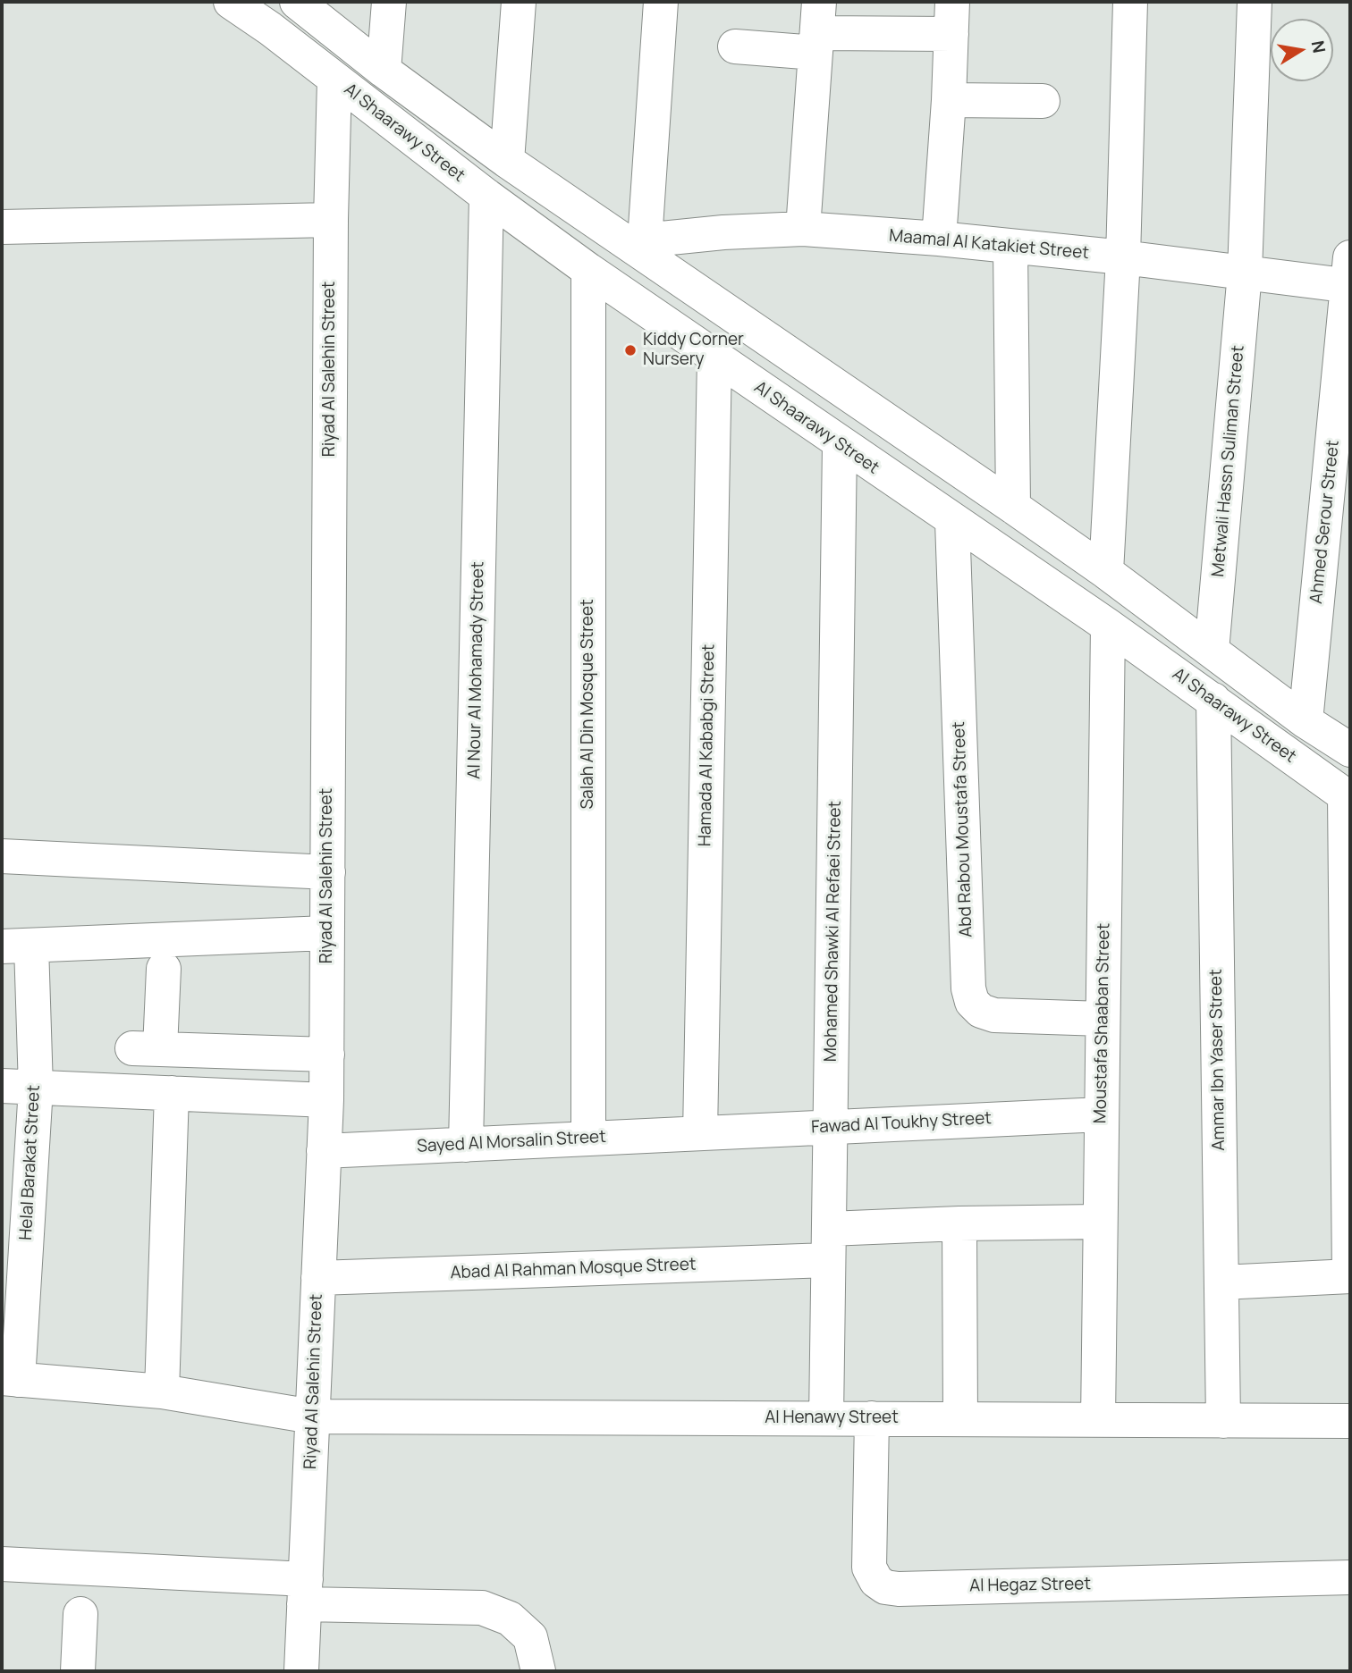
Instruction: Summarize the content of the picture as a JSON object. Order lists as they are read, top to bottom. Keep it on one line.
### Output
{"streets":{"street":["Al Shaarawy Street","Maamal Al Katakiet Street","Riyad Al Salehin Street","Metwali Hassn Suliman Street","Ahmed Serour Street","Al Nour Al Mohamady Street","Salah Al Din Mosque Street","Hamada Al Kababgi Street","Abd Rabou Moustafa Street","Mohamed Shawki Al Refaei Street","Moustafa Shaaban Street","Ammar Ibn Yaser Street","Fawad Al Toukhy Street","Sayed Al Morsalin Street","Helal Barakat Street","Abad Al Rahman Mosque Street","Al Henawy Street","Al Hegaz Street"]},"crossings":[["Al Shaarawy Street","Riyad Al Salehin Street"],["Al Shaarawy Street","Al Nour Al Mohamady Street"],["Al Shaarawy Street","Salah Al Din Mosque Street"],["Al Shaarawy Street","Hamada Al Kababgi Street"],["Al Shaarawy Street","Abd Rabou Moustafa Street"],["Al Shaarawy Street","Mohamed Shawki Al Refaei Street"],["Al Shaarawy Street","Moustafa Shaaban Street"],["Al Shaarawy Street","Ammar Ibn Yaser Street"],["Maamal Al Katakiet Street","Metwali Hassn Suliman Street"],["Maamal Al Katakiet Street","Ahmed Serour Street"],["Riyad Al Salehin Street","Sayed Al Morsalin Street"],["Riyad Al Salehin Street","Abad Al Rahman Mosque Street"],["Riyad Al Salehin Street","Al Henawy Street"],["Al Nour Al Mohamady Street","Sayed Al Morsalin Street"],["Salah Al Din Mosque Street","Sayed Al Morsalin Street"],["Hamada Al Kababgi Street","Fawad Al Toukhy Street"],["Hamada Al Kababgi Street","Sayed Al Morsalin Street"],["Abd Rabou Moustafa Street","Moustafa Shaaban Street"],["Mohamed Shawki Al Refaei Street","Fawad Al Toukhy Street"],["Mohamed Shawki Al Refaei Street","Abad Al Rahman Mosque Street"],["Mohamed Shawki Al Refaei Street","Al Henawy Street"],["Moustafa Shaaban Street","Fawad Al Toukhy Street"],["Moustafa Shaaban Street","Abad Al Rahman Mosque Street"],["Moustafa Shaaban Street","Al Henawy Street"],["Ammar Ibn Yaser Street","Al Henawy Street"],["Fawad Al Toukhy Street","Sayed Al Morsalin Street"],["Helal Barakat Street","Al Henawy Street"],["Al Henawy Street","Al Hegaz Street"]],"places":["Kiddy Corner Nursery"],"north":"right"}
